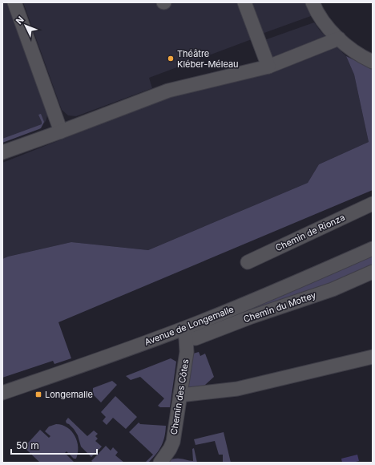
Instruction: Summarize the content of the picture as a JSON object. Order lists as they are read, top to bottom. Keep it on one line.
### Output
{"streets":{"street":["Chemin de Rionza","Chemin du Mottey","Avenue de Longemalle","Chemin des Côtes"]},"crossings":[["Chemin du Mottey","Avenue de Longemalle"],["Chemin du Mottey","Chemin des Côtes"],["Avenue de Longemalle","Chemin des Côtes"]],"places":{"other":["Théâtre Kléber-Méleau"],"transit":["Longemalle"]},"scale_bar":"50 m","north":"top left"}
